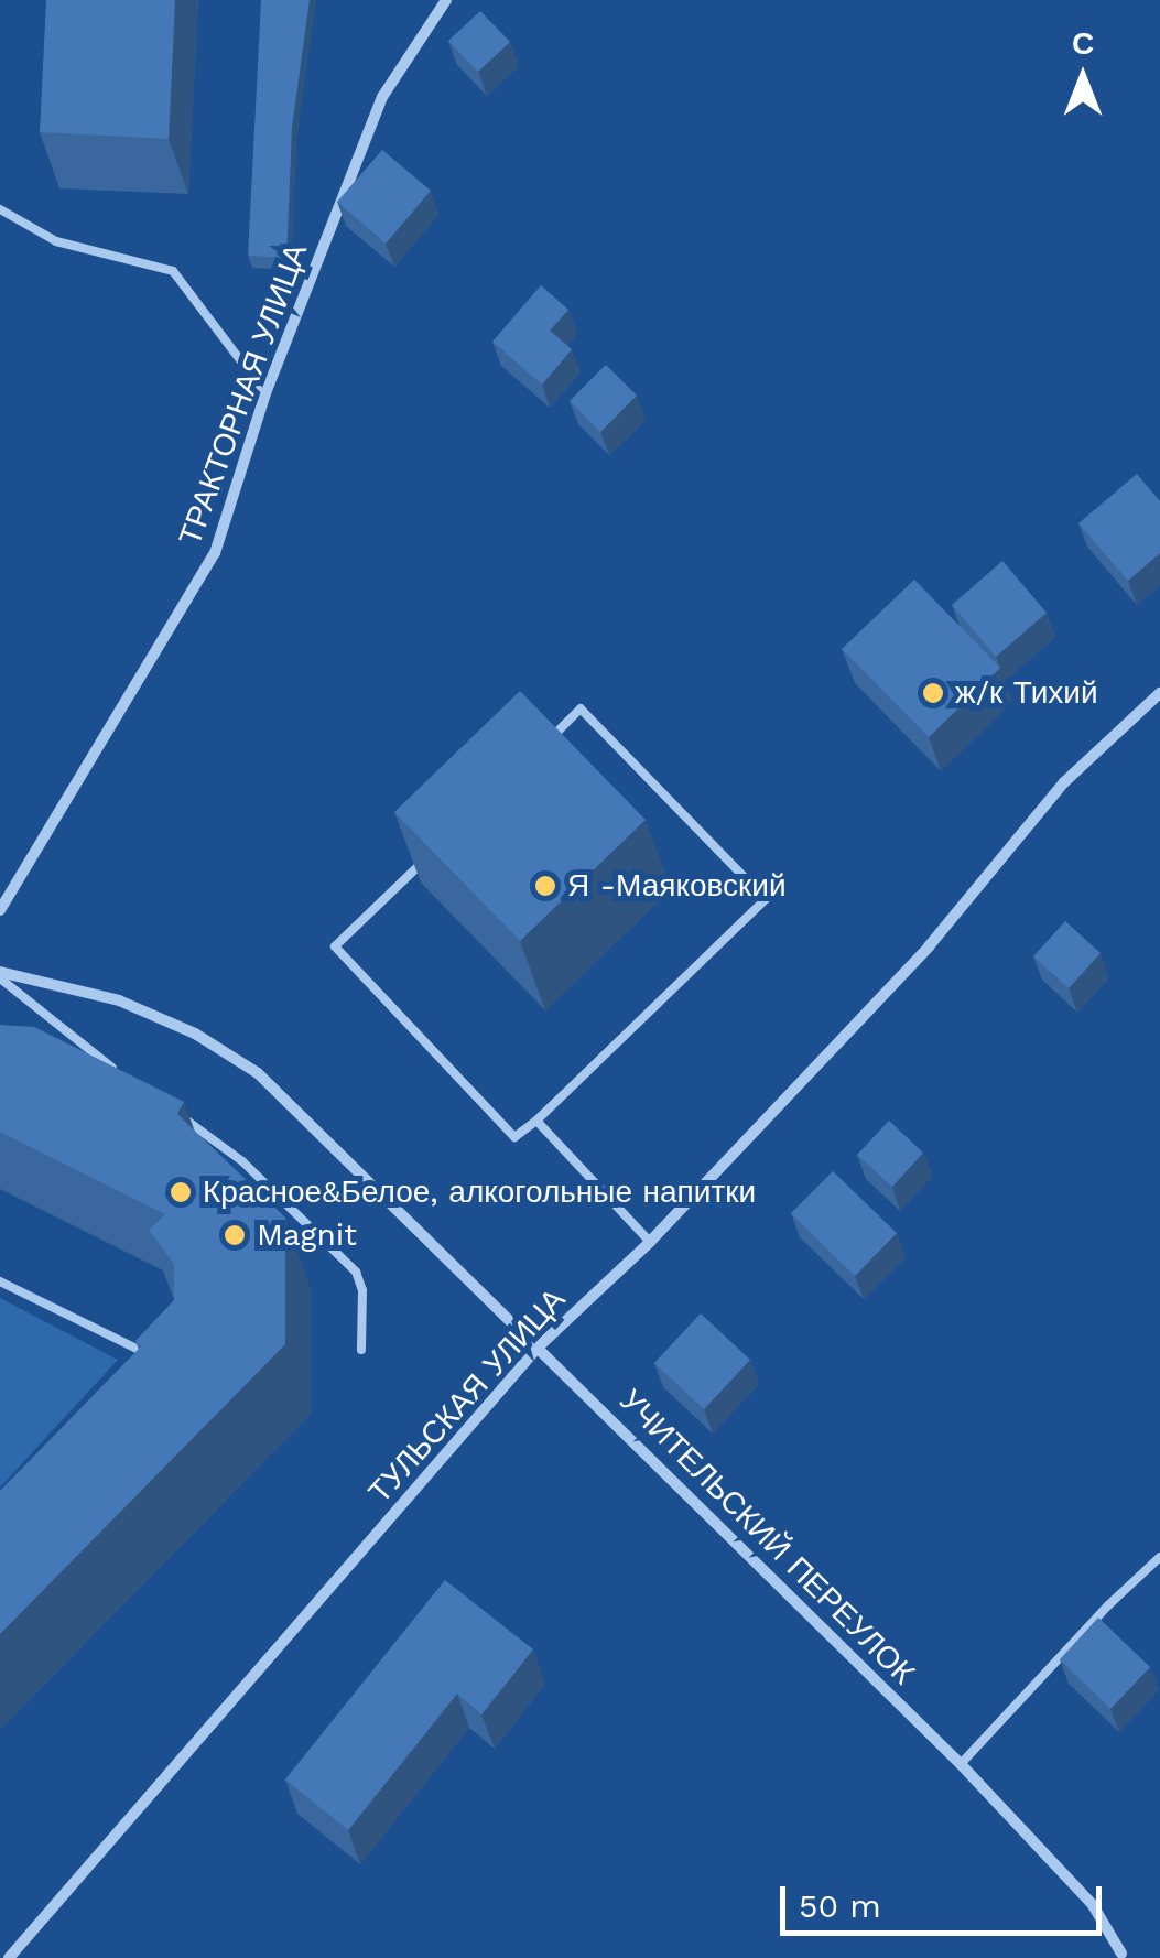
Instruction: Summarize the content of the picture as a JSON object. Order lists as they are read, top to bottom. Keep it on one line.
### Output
{"streets":{"street":["ТРАКТОРНАЯ УЛИЦА","ТУЛЬСКАЯ УЛИЦА","УЧИТЕЛЬСКИЙ ПЕРЕУЛОК"]},"crossings":[["ТУЛЬСКАЯ УЛИЦА","УЧИТЕЛЬСКИЙ ПЕРЕУЛОК"]],"places":["ж/к Тихий","Я -Маяковский","Красное&Белое, алкогольные напитки","Magnit"],"scale_bar":"50 m","north":"top"}
